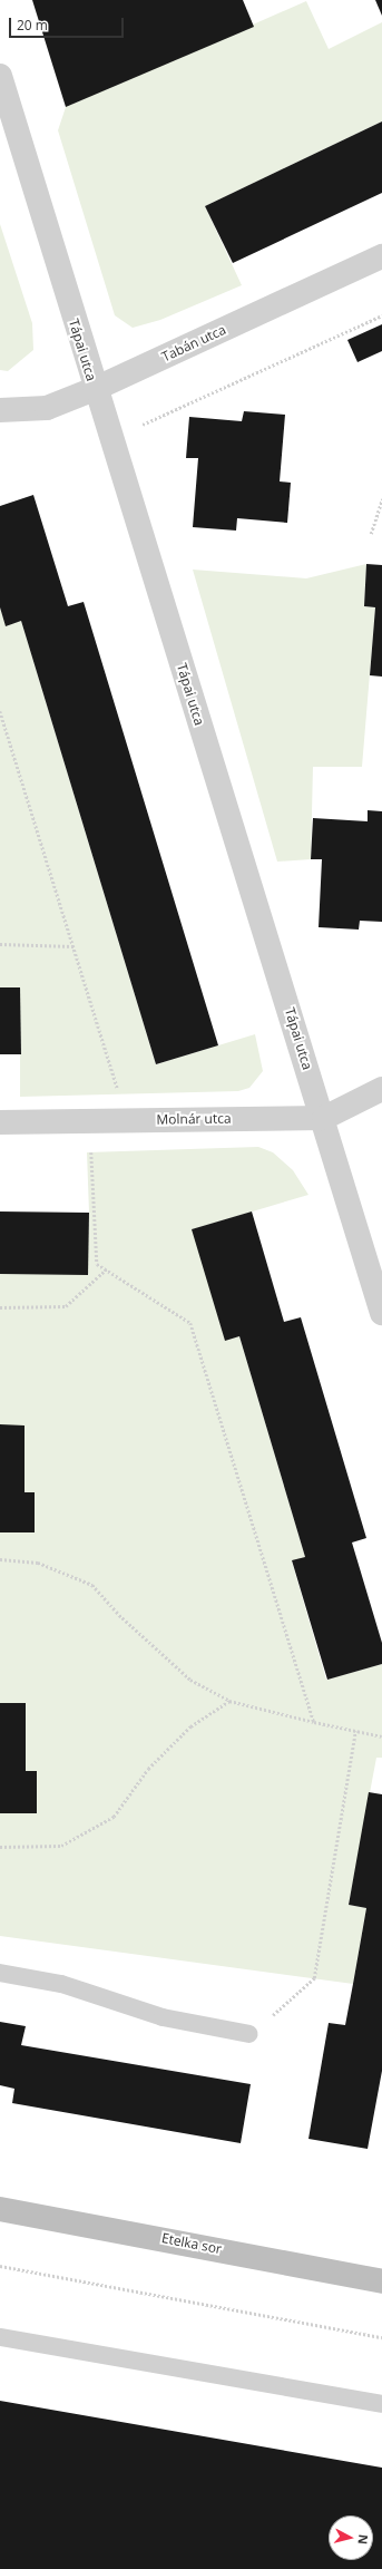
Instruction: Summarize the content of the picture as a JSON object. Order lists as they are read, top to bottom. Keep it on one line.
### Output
{"streets":{"street":["Tabán utca","Tápai utca","Molnár utca","Etelka sor"]},"crossings":[["Tabán utca","Tápai utca"],["Tápai utca","Molnár utca"]],"scale_bar":"20 m","north":"right"}
